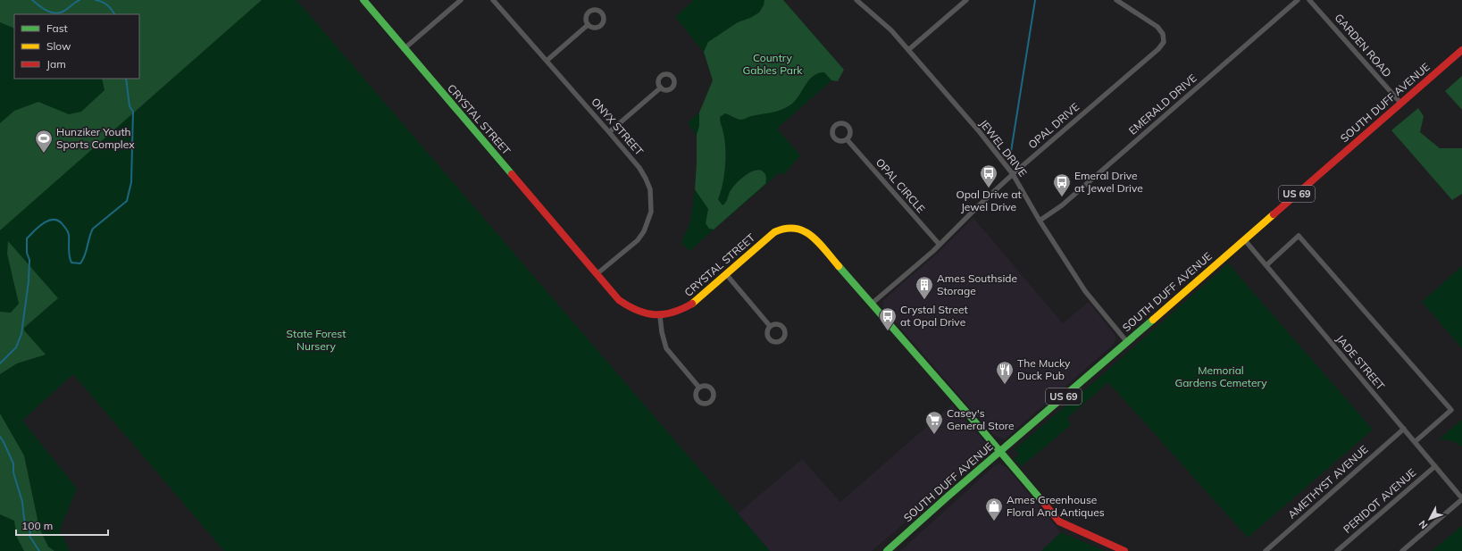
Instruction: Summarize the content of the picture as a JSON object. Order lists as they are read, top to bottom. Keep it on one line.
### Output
{"streets":{"street":["GARDEN ROAD","SOUTH DUFF AVENUE","EMERALD DRIVE","CRYSTAL STREET","OPAL DRIVE","ONYX STREET","JEWEL DRIVE","OPAL CIRCLE","US 69","JADE STREET","AMETHYST AVENUE","PERIDOT AVENUE"]},"crossings":[["GARDEN ROAD","SOUTH DUFF AVENUE"],["SOUTH DUFF AVENUE","CRYSTAL STREET"],["SOUTH DUFF AVENUE","JEWEL DRIVE"],["SOUTH DUFF AVENUE","JADE STREET"],["EMERALD DRIVE","JEWEL DRIVE"],["CRYSTAL STREET","OPAL DRIVE"],["CRYSTAL STREET","ONYX STREET"],["OPAL DRIVE","JEWEL DRIVE"],["OPAL DRIVE","OPAL CIRCLE"],["JADE STREET","AMETHYST AVENUE"],["JADE STREET","PERIDOT AVENUE"]],"parks":["Country Gables Park","State Forest Nursery","Memorial Gardens Cemetery"],"places":{"sports":["Hunziker Youth Sports Complex"],"bus stop":["Opal Drive at Jewel Drive","Emeral Drive at Jewel Drive","Crystal Street at Opal Drive"],"building":["Ames Southside Storage"],"restaurant":["The Mucky Duck Pub"],"supermarket":["Casey's General Store"],"shop":["Ames Greenhouse Floral And Antiques"]},"legend":["Fast","Slow","Jam"],"scale_bar":"100 m","north":"bottom left"}
